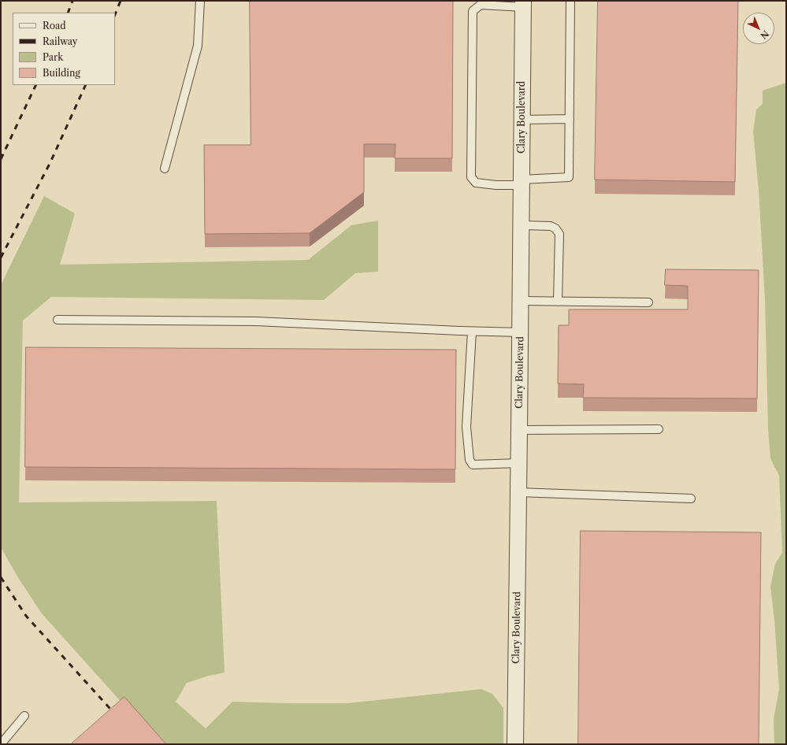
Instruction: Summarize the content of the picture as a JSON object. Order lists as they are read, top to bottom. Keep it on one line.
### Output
{"streets":{"street":["Clary Boulevard"]},"legend":["Road","Railway","Park","Building"],"north":"bottom right"}
